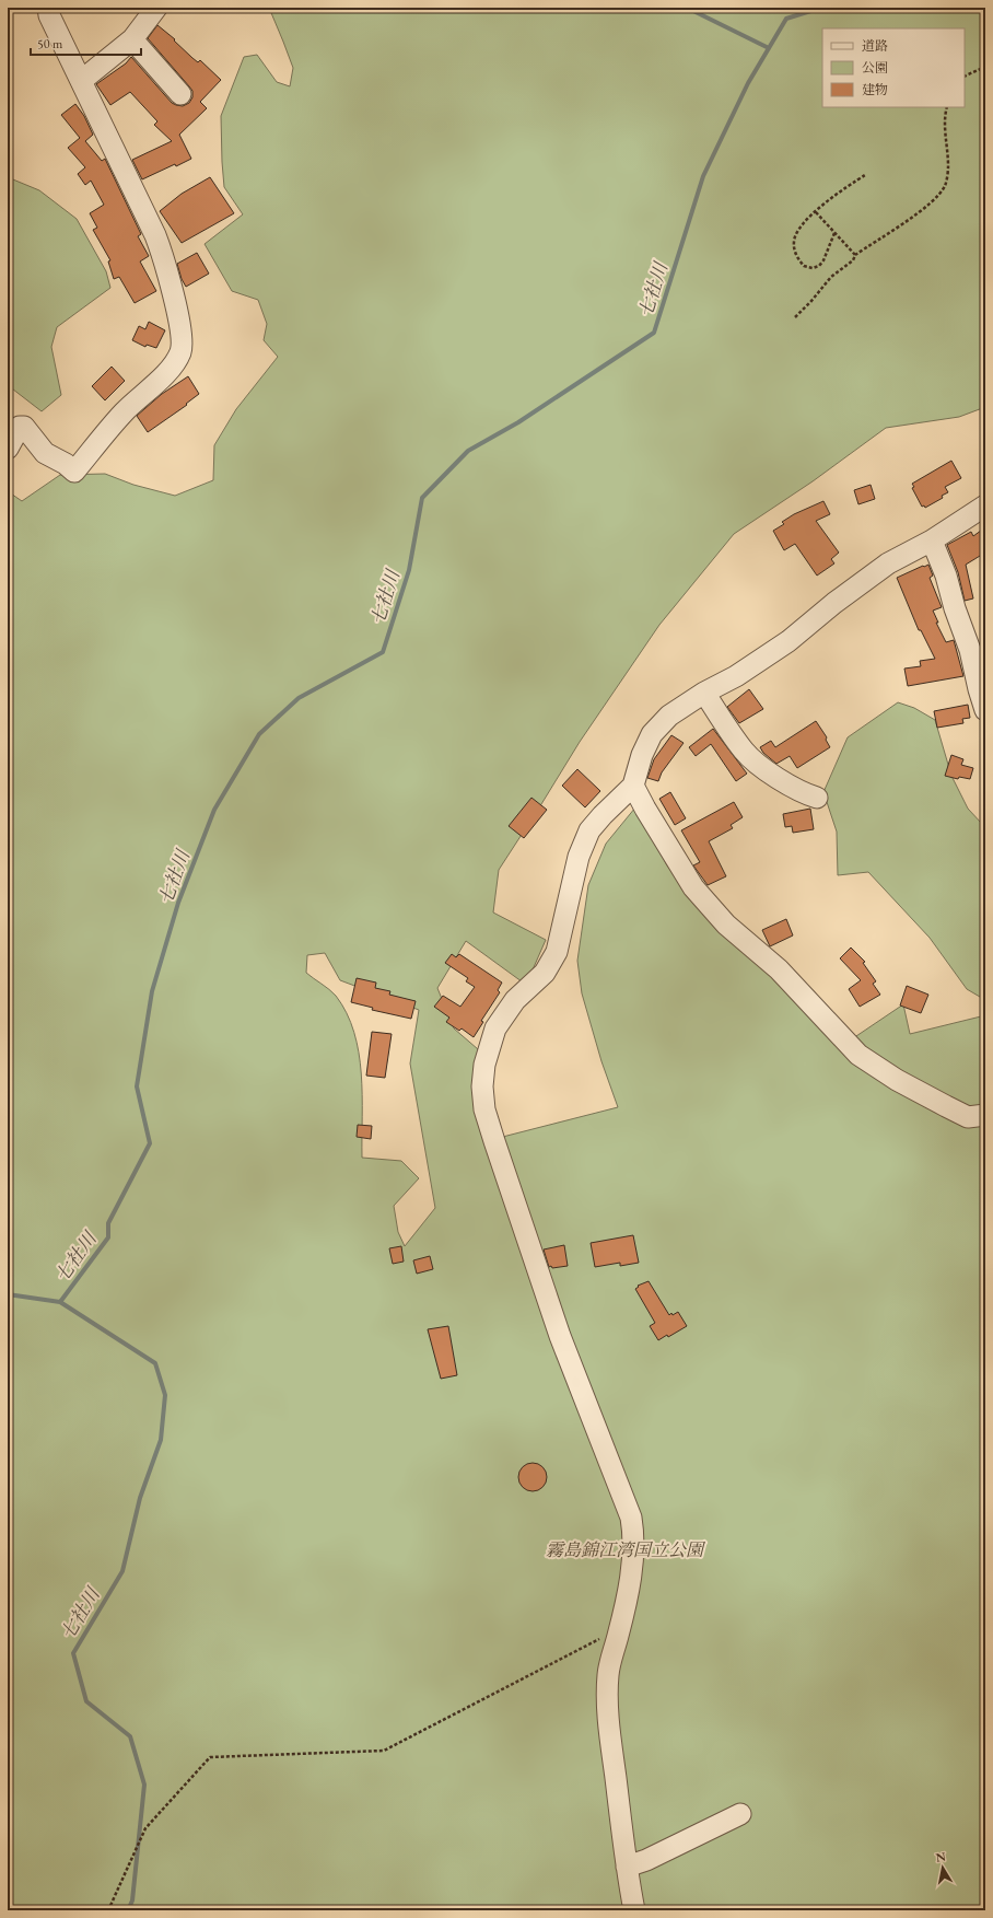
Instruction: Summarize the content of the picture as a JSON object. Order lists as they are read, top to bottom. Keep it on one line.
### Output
{"water":["七社川"],"parks":["霧島錦江湾国立公園"],"legend":["道路","公園","建物"],"scale_bar":"50 m","north":"top"}
